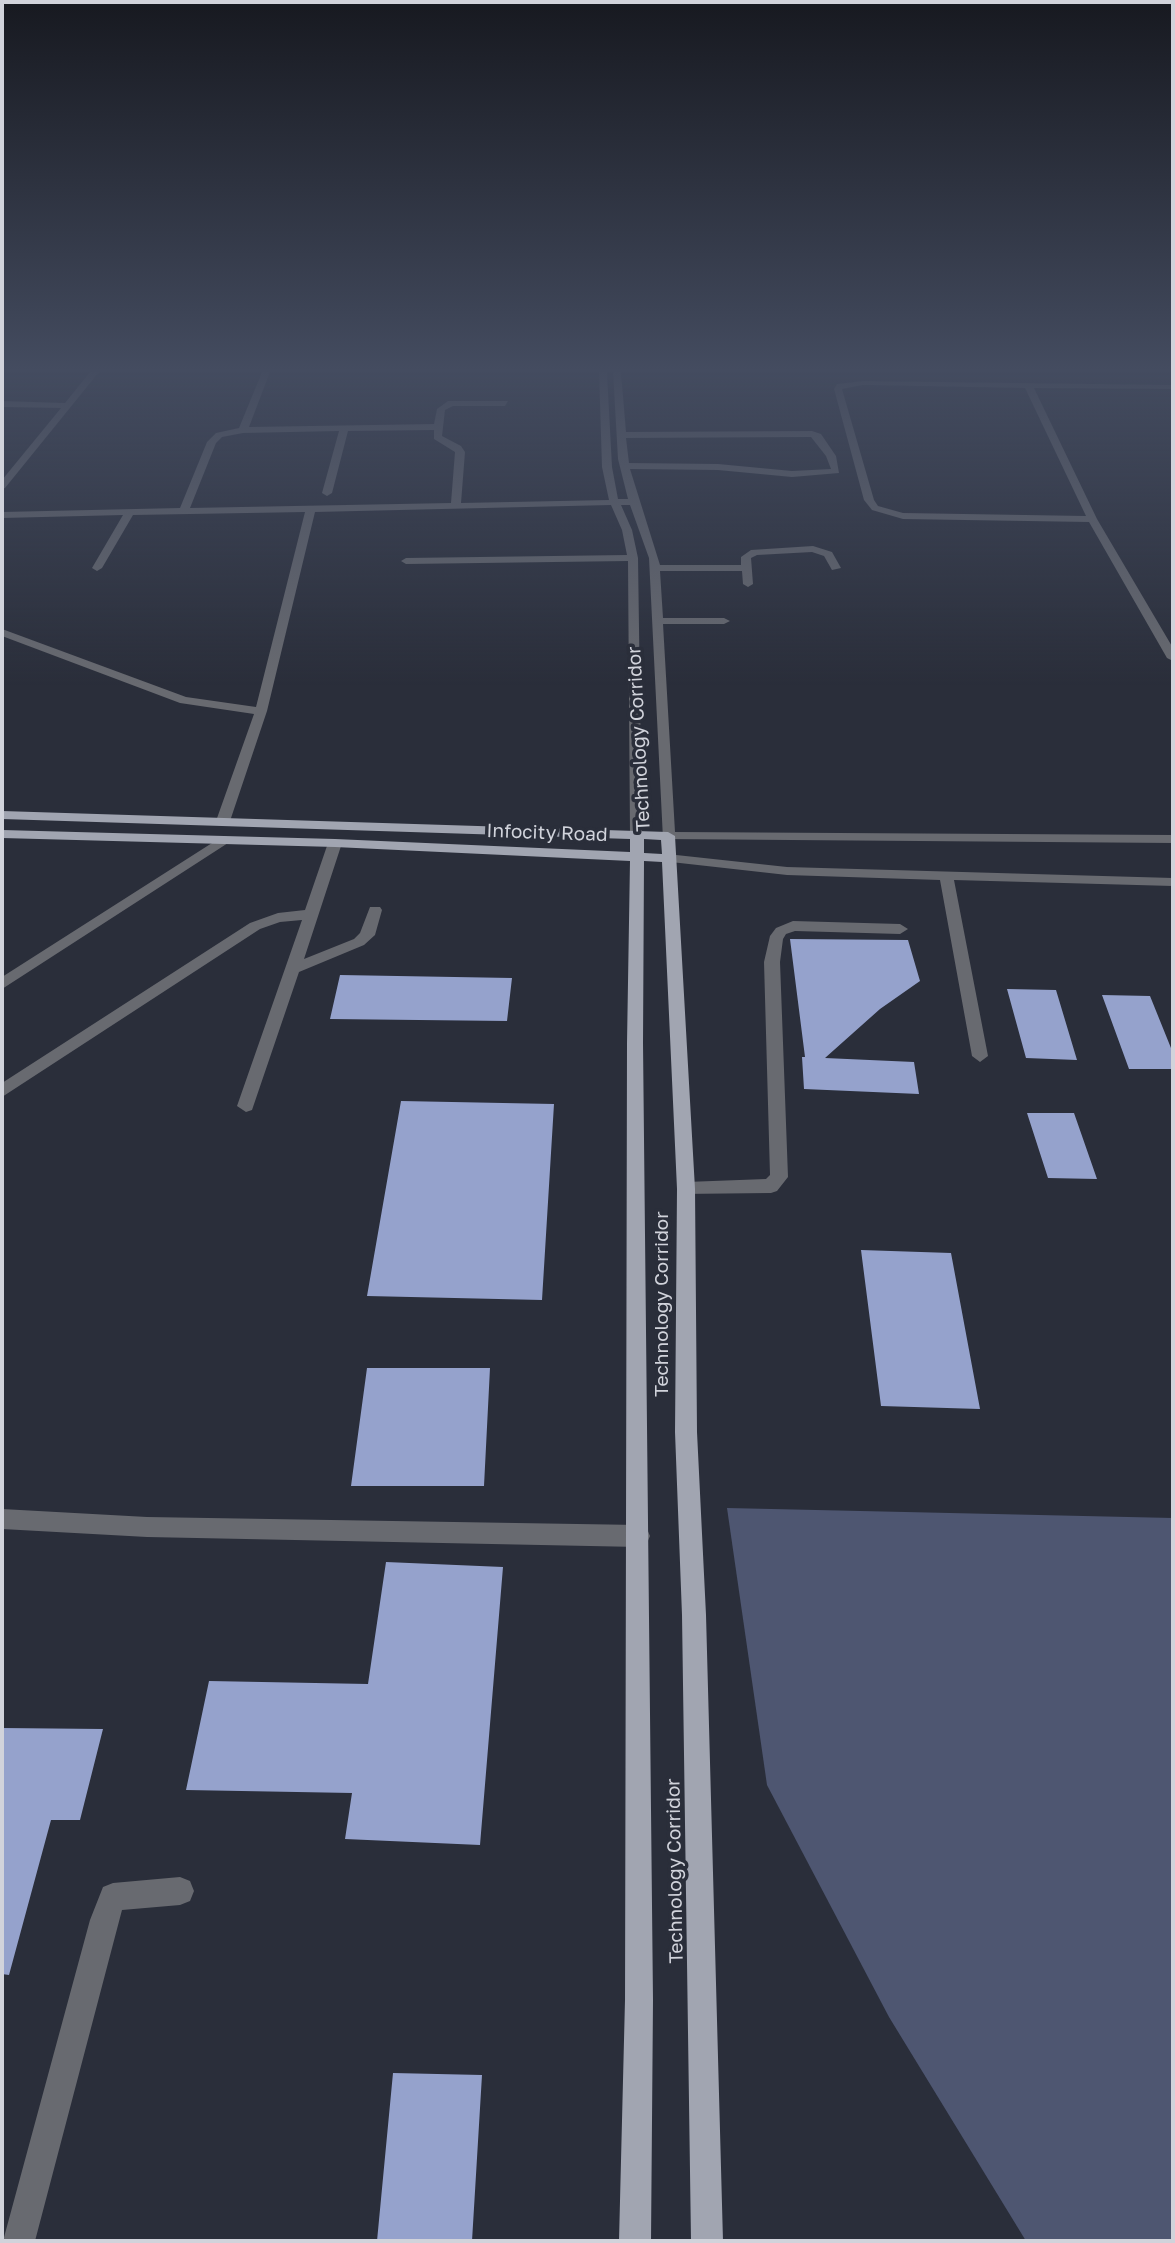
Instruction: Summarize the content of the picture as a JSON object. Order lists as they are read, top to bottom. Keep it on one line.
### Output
{"streets":{"main road":["Technology Corridor","Infocity Road"]},"crossings":[["Technology Corridor","Infocity Road"]]}
